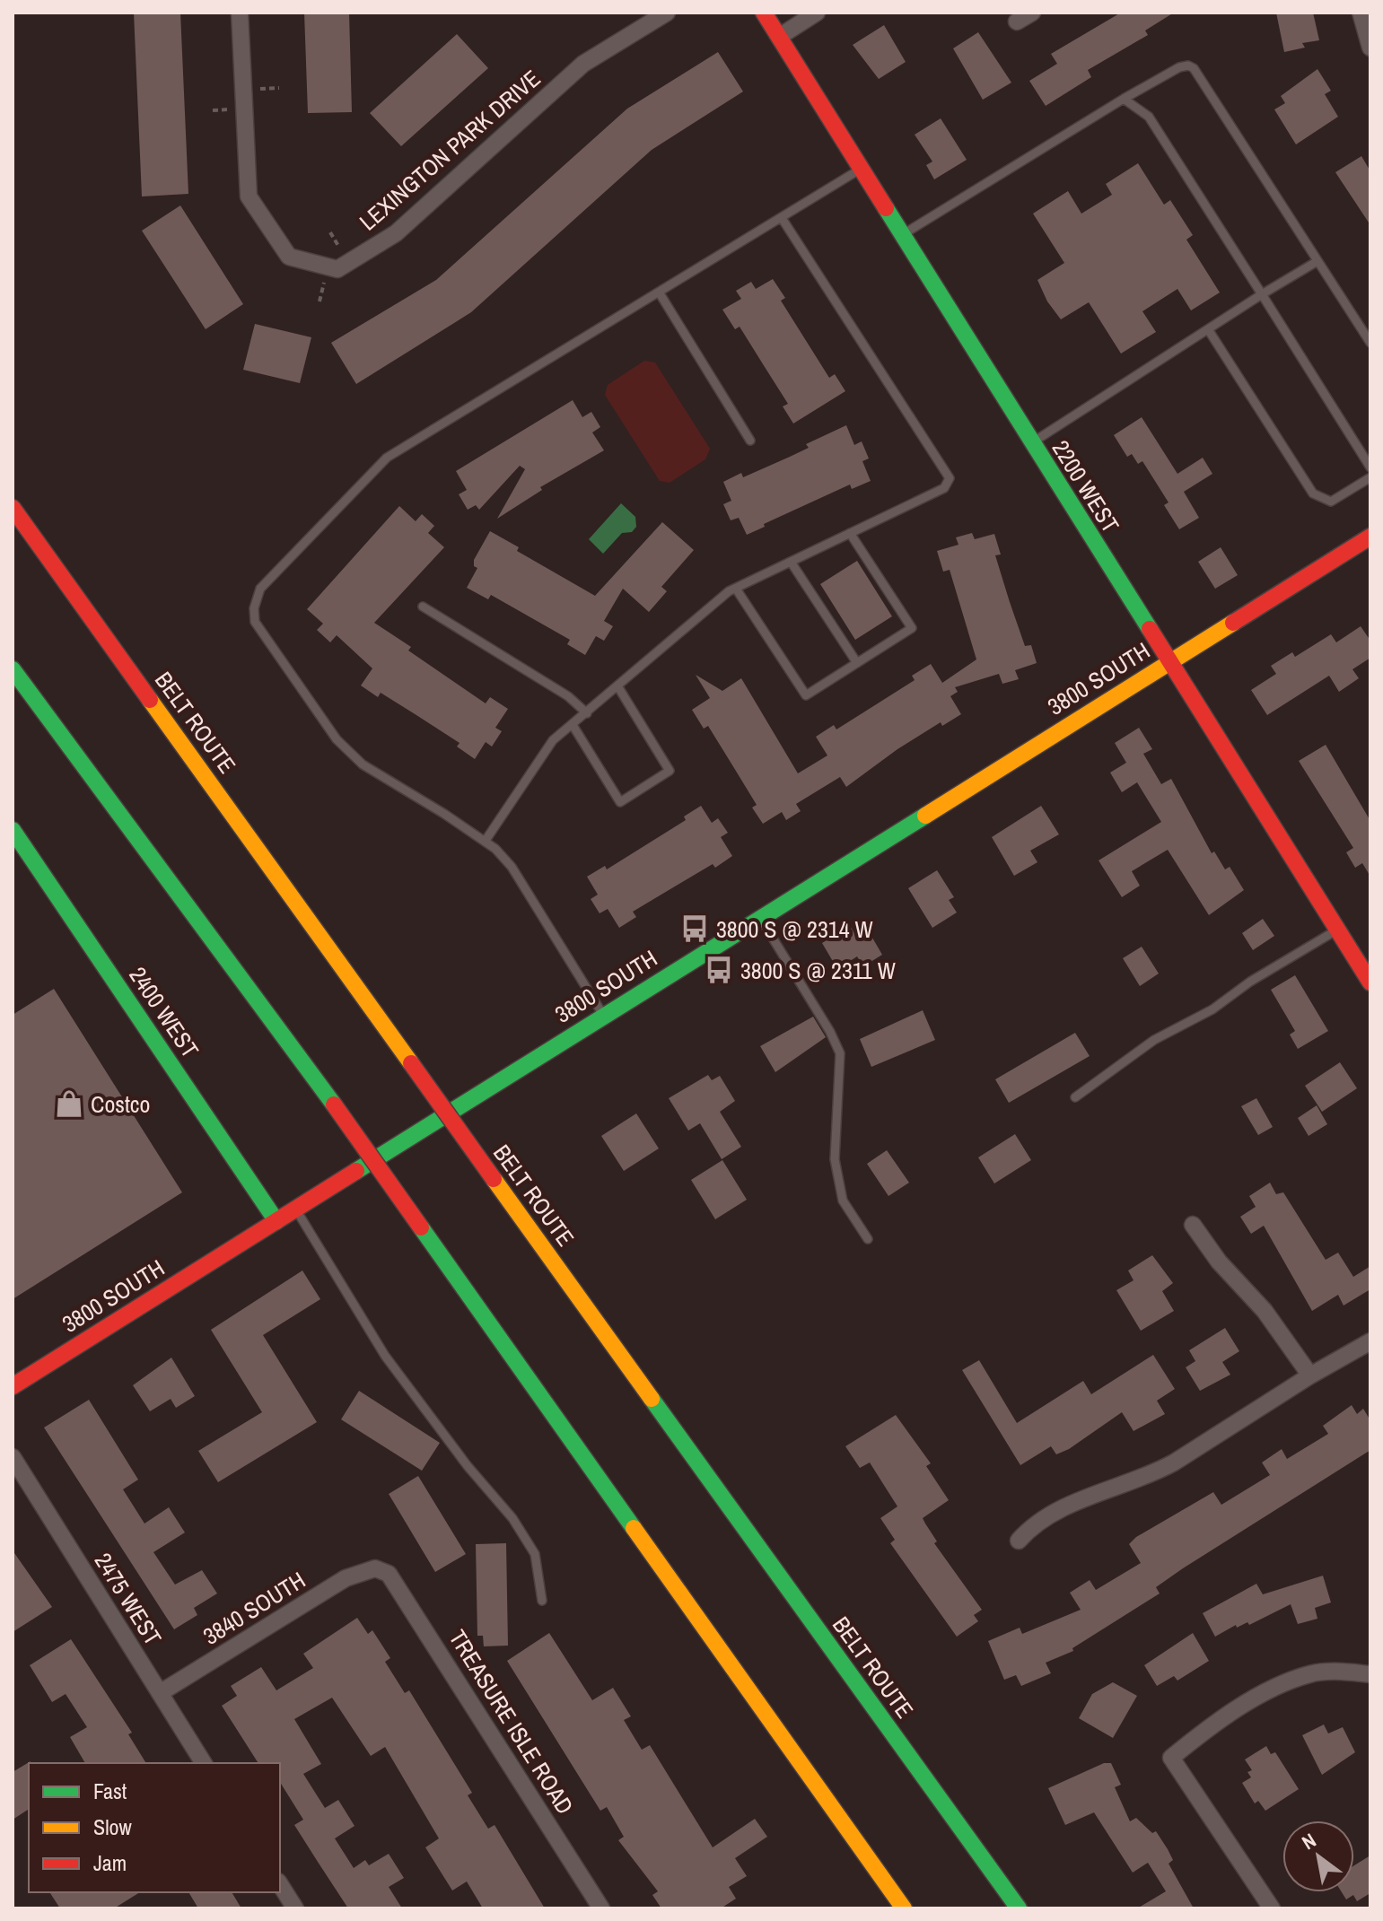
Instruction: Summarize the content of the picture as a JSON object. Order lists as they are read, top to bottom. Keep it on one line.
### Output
{"streets":{"main road":["2200 WEST","3800 SOUTH","BELT ROUTE","2400 WEST"],"street":["LEXINGTON PARK DRIVE","2475 WEST","3840 SOUTH","TREASURE ISLE ROAD"]},"crossings":[["2200 WEST","3800 SOUTH"],["3800 SOUTH","2400 WEST"],["2475 WEST","3840 SOUTH"],["3840 SOUTH","TREASURE ISLE ROAD"]],"places":{"bus stop":["3800 S @ 2314 W","3800 S @ 2311 W"],"shop":["Costco"]},"legend":["Fast","Slow","Jam"],"north":"top left"}
